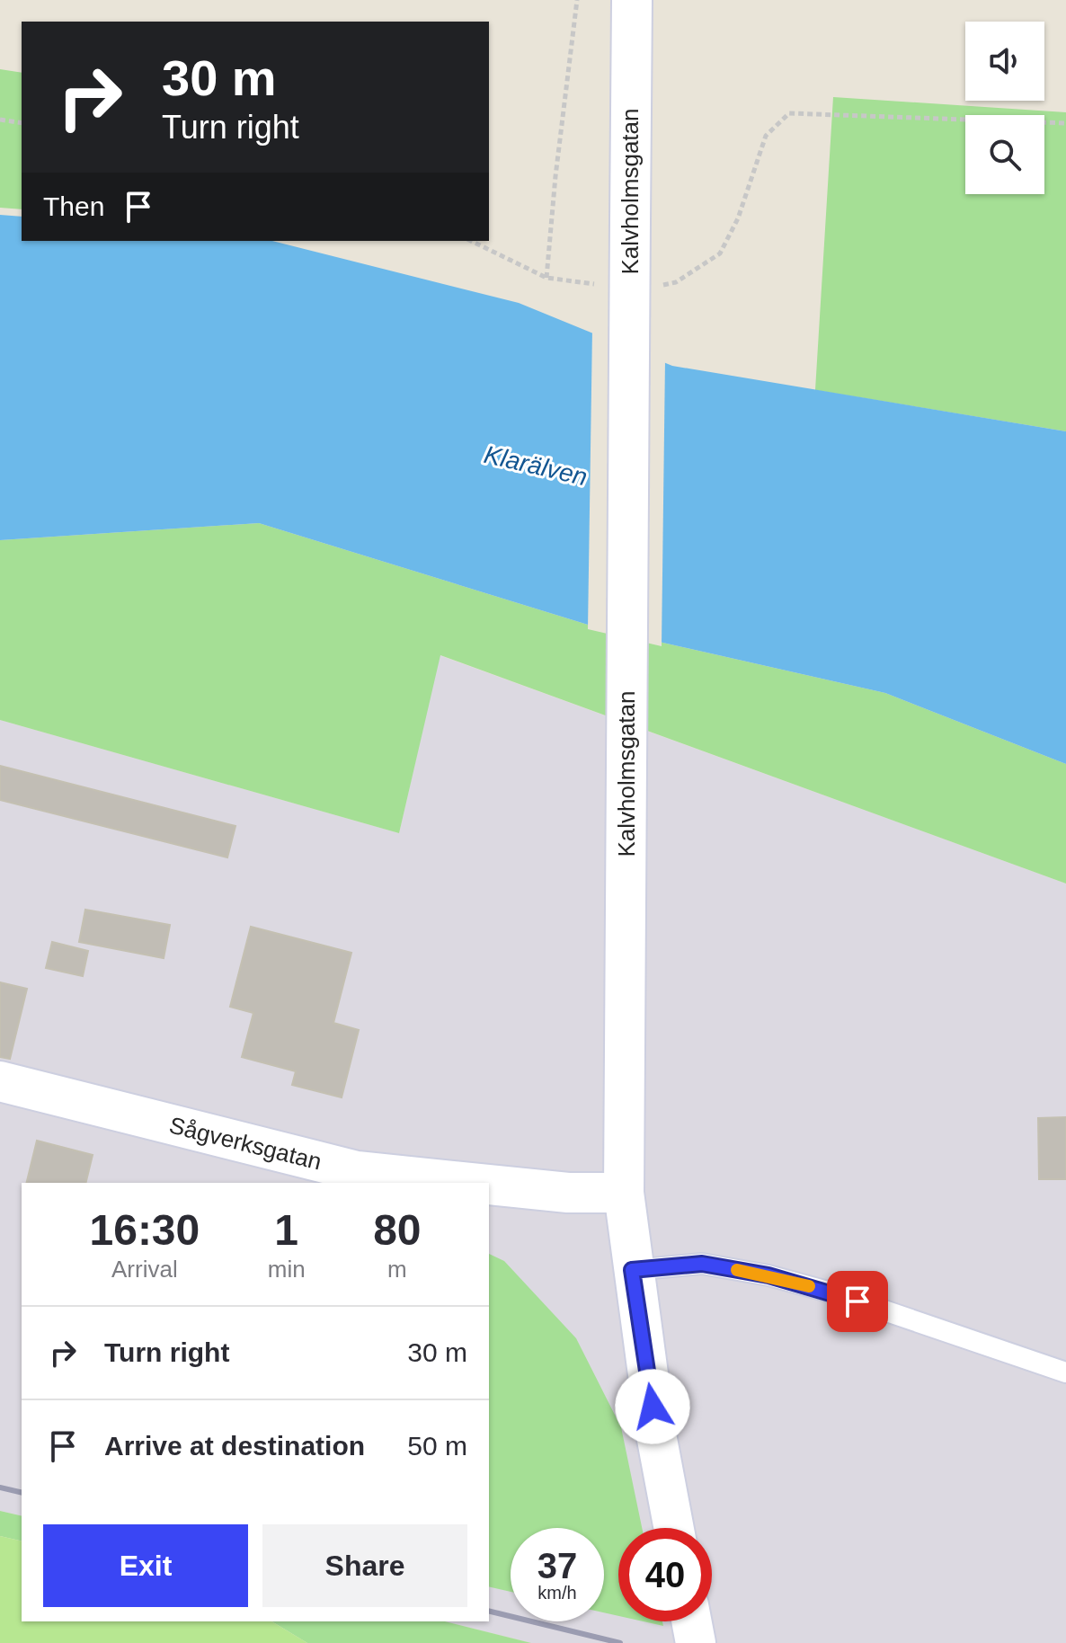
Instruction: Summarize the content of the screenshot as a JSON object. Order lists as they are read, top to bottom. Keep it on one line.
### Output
{"streets":{"street":["Kalvholmsgatan","Sågverksgatan"]},"crossings":[["Kalvholmsgatan","Sågverksgatan"]],"water":["Klarälven"],"page":{"turn":["30 m","Turn right"],"then":"Then","eta":["16:30","Arrival","1","min","80","m"],"list":[{"name":"Turn right","value":"30 m"},{"name":"Arrive at destination","value":"50 m"}],"buttons":["Exit","Share"],"speed":"37 km/h","limit":"40"}}
